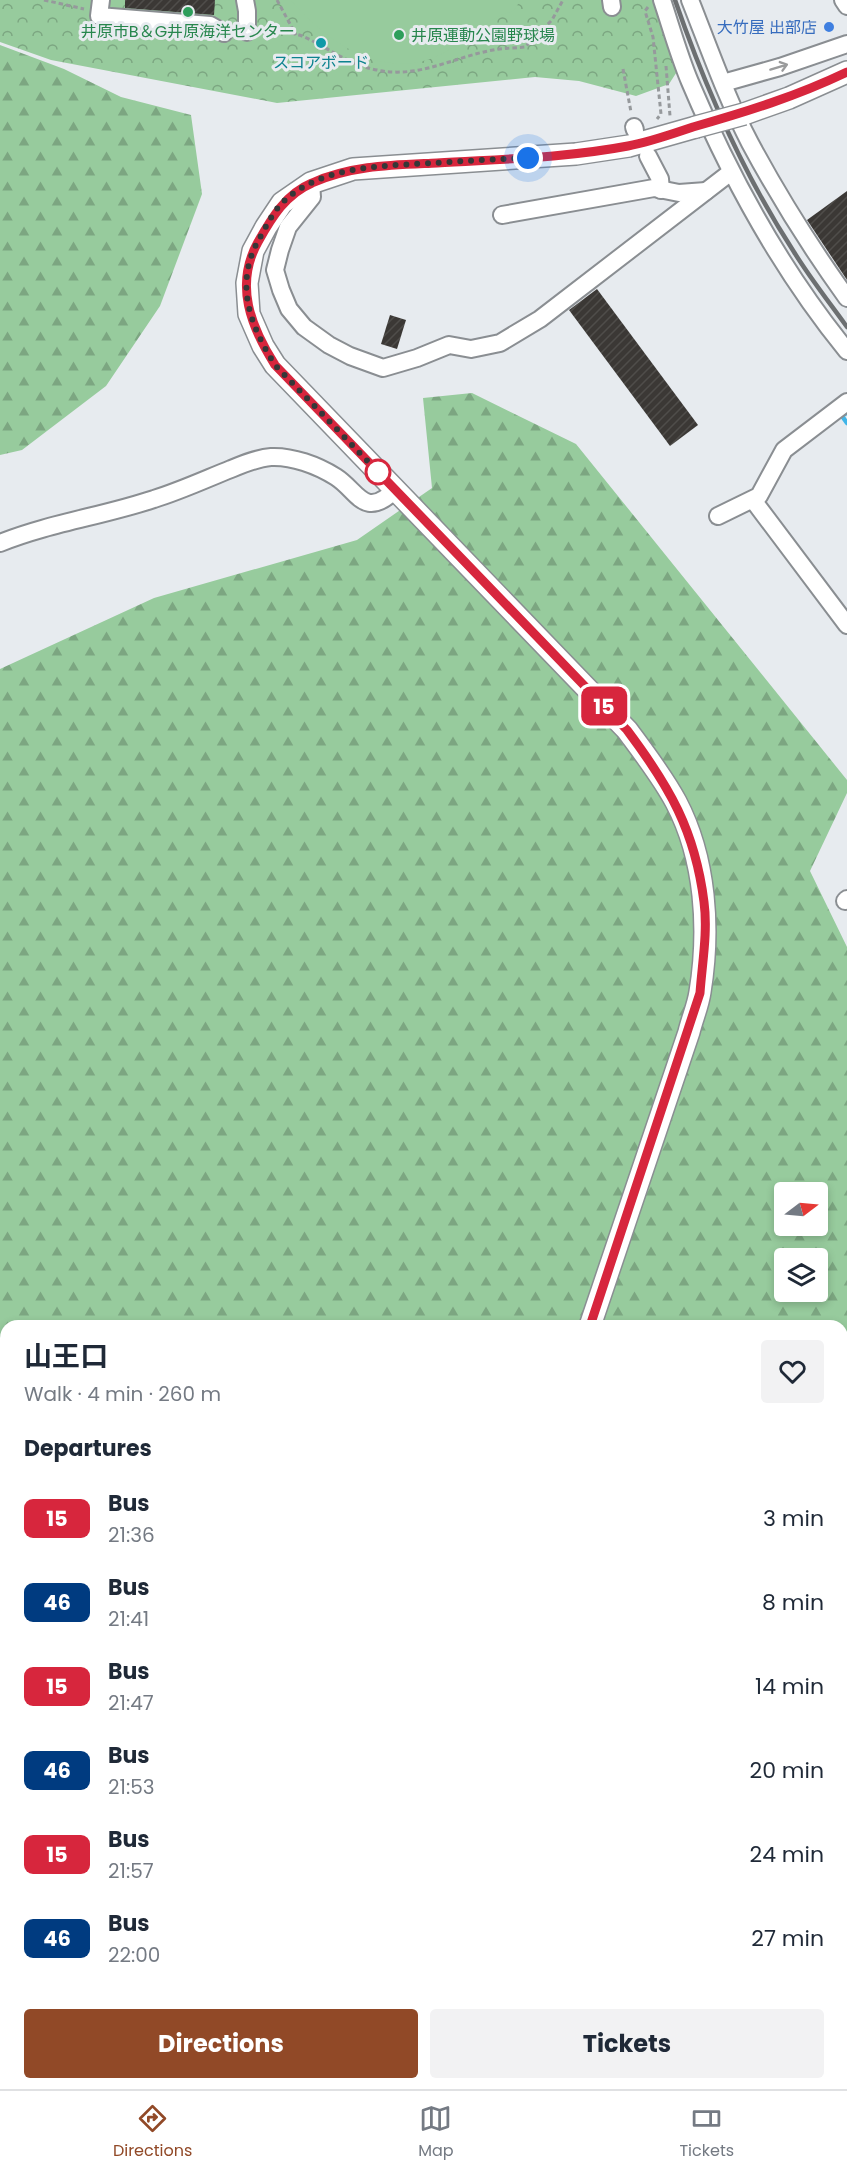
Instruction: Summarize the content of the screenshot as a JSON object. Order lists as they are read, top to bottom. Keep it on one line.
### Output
{"places":["井原市B＆G井原海洋センター","大竹屋 出部店","井原運動公園野球場","スコアボード"],"lines":["bus line 15"],"north":"right","page":{"on_map":"15","heading":[["山王口","Walk · 4 min · 260 m"],"Departures"],"list":[{"mark":"15","name":"Bus","note":"21:36","value":"3 min"},{"mark":"46","name":"Bus","note":"21:41","value":"8 min"},{"mark":"15","name":"Bus","note":"21:47","value":"14 min"},{"mark":"46","name":"Bus","note":"21:53","value":"20 min"},{"mark":"15","name":"Bus","note":"21:57","value":"24 min"},{"mark":"46","name":"Bus","note":"22:00","value":"27 min"}],"buttons":["Directions","Tickets"],"tabs":["Directions","Map","Tickets"]}}
